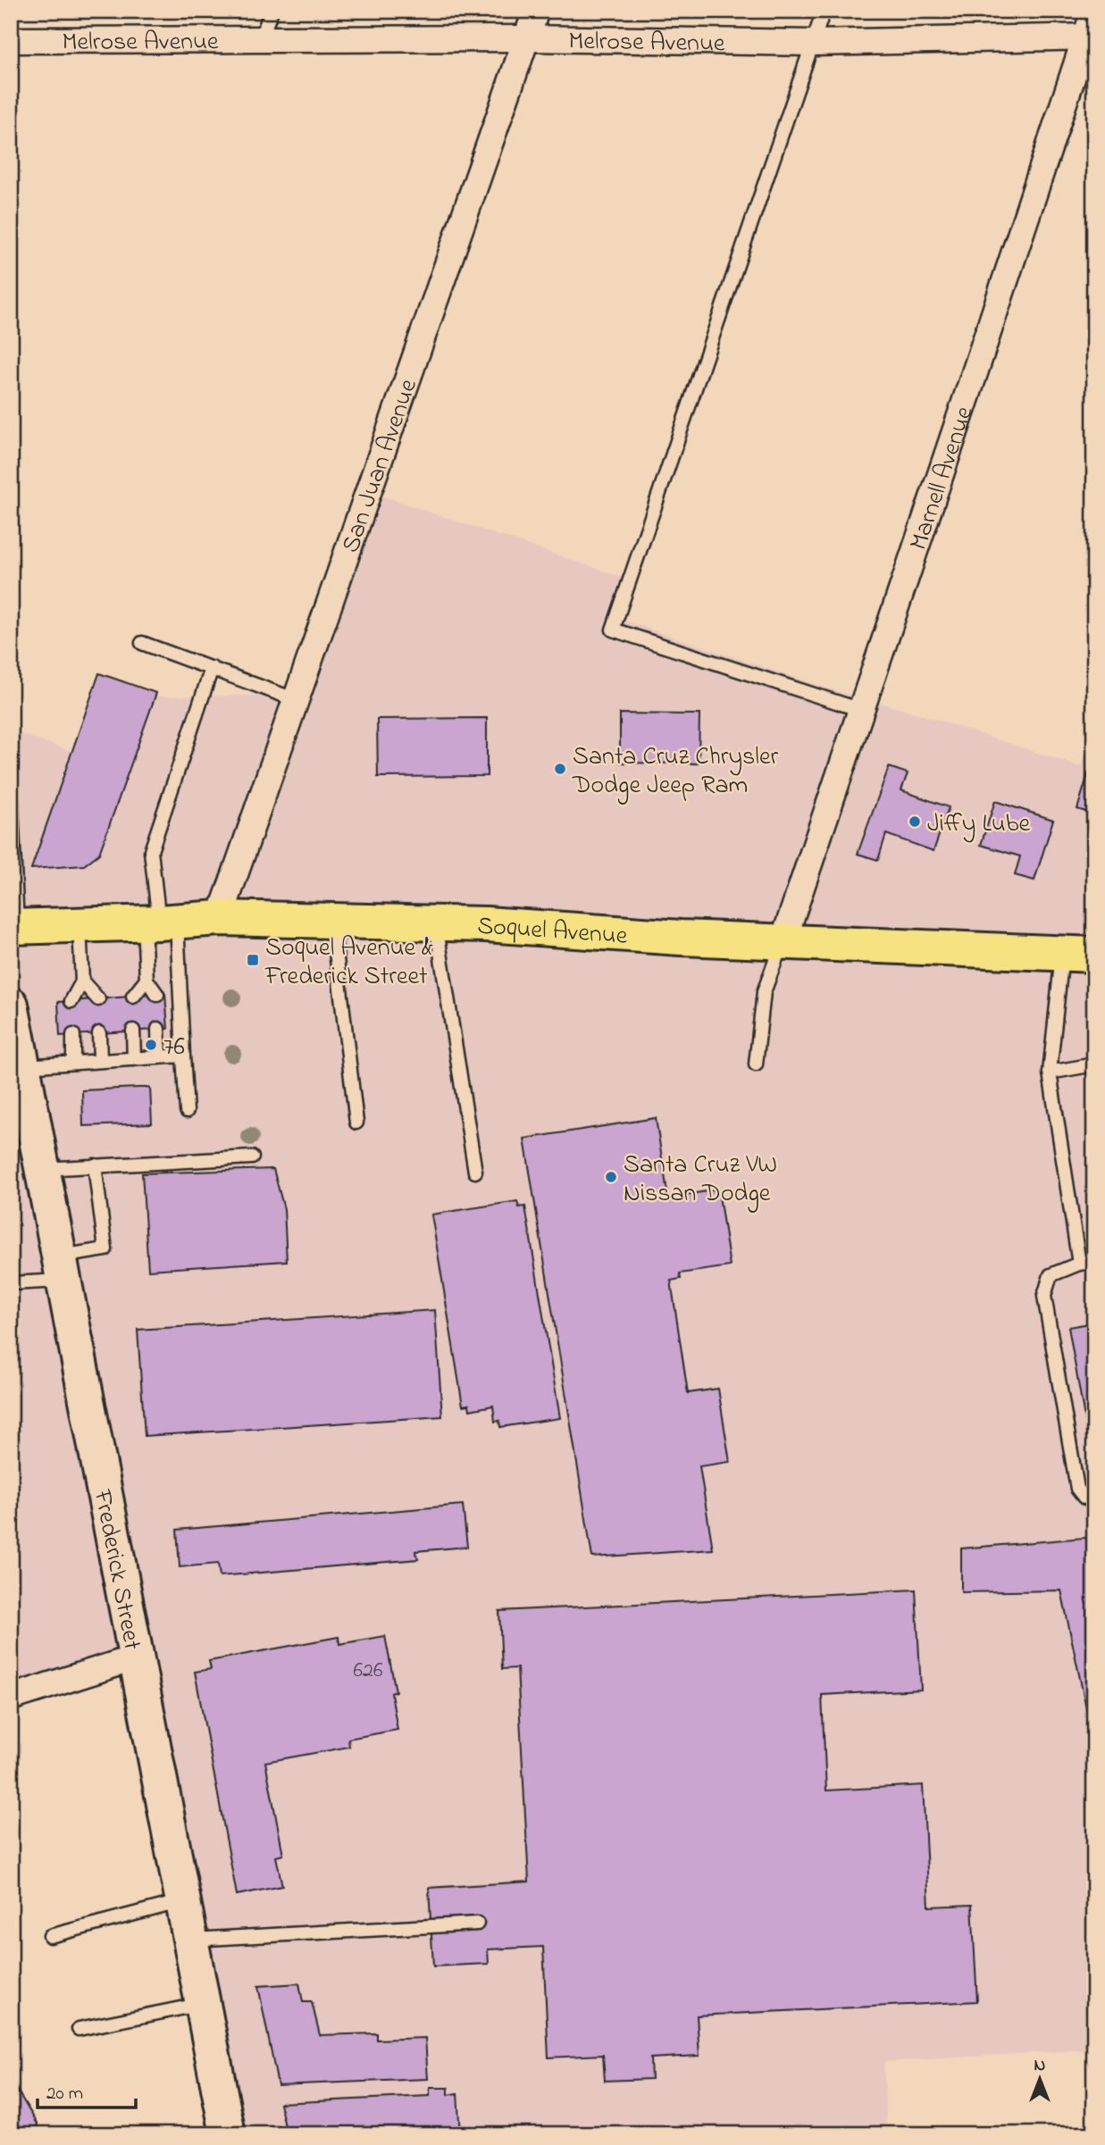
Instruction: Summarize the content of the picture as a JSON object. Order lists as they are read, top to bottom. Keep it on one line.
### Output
{"streets":{"main road":["Soquel Avenue","Frederick Street"],"street":["Melrose Avenue","San Juan Avenue","Marnell Avenue"]},"crossings":[["Melrose Avenue","San Juan Avenue"],["Melrose Avenue","Marnell Avenue"],["San Juan Avenue","Soquel Avenue"],["Marnell Avenue","Soquel Avenue"]],"places":{"other":["Santa Cruz Chrysler Dodge Jeep Ram","Jiffy Lube","76","Santa Cruz VW Nissan Dodge"],"transit":["Soquel Avenue & Frederick Street"]},"house_numbers":["626"],"scale_bar":"20 m","north":"top"}
